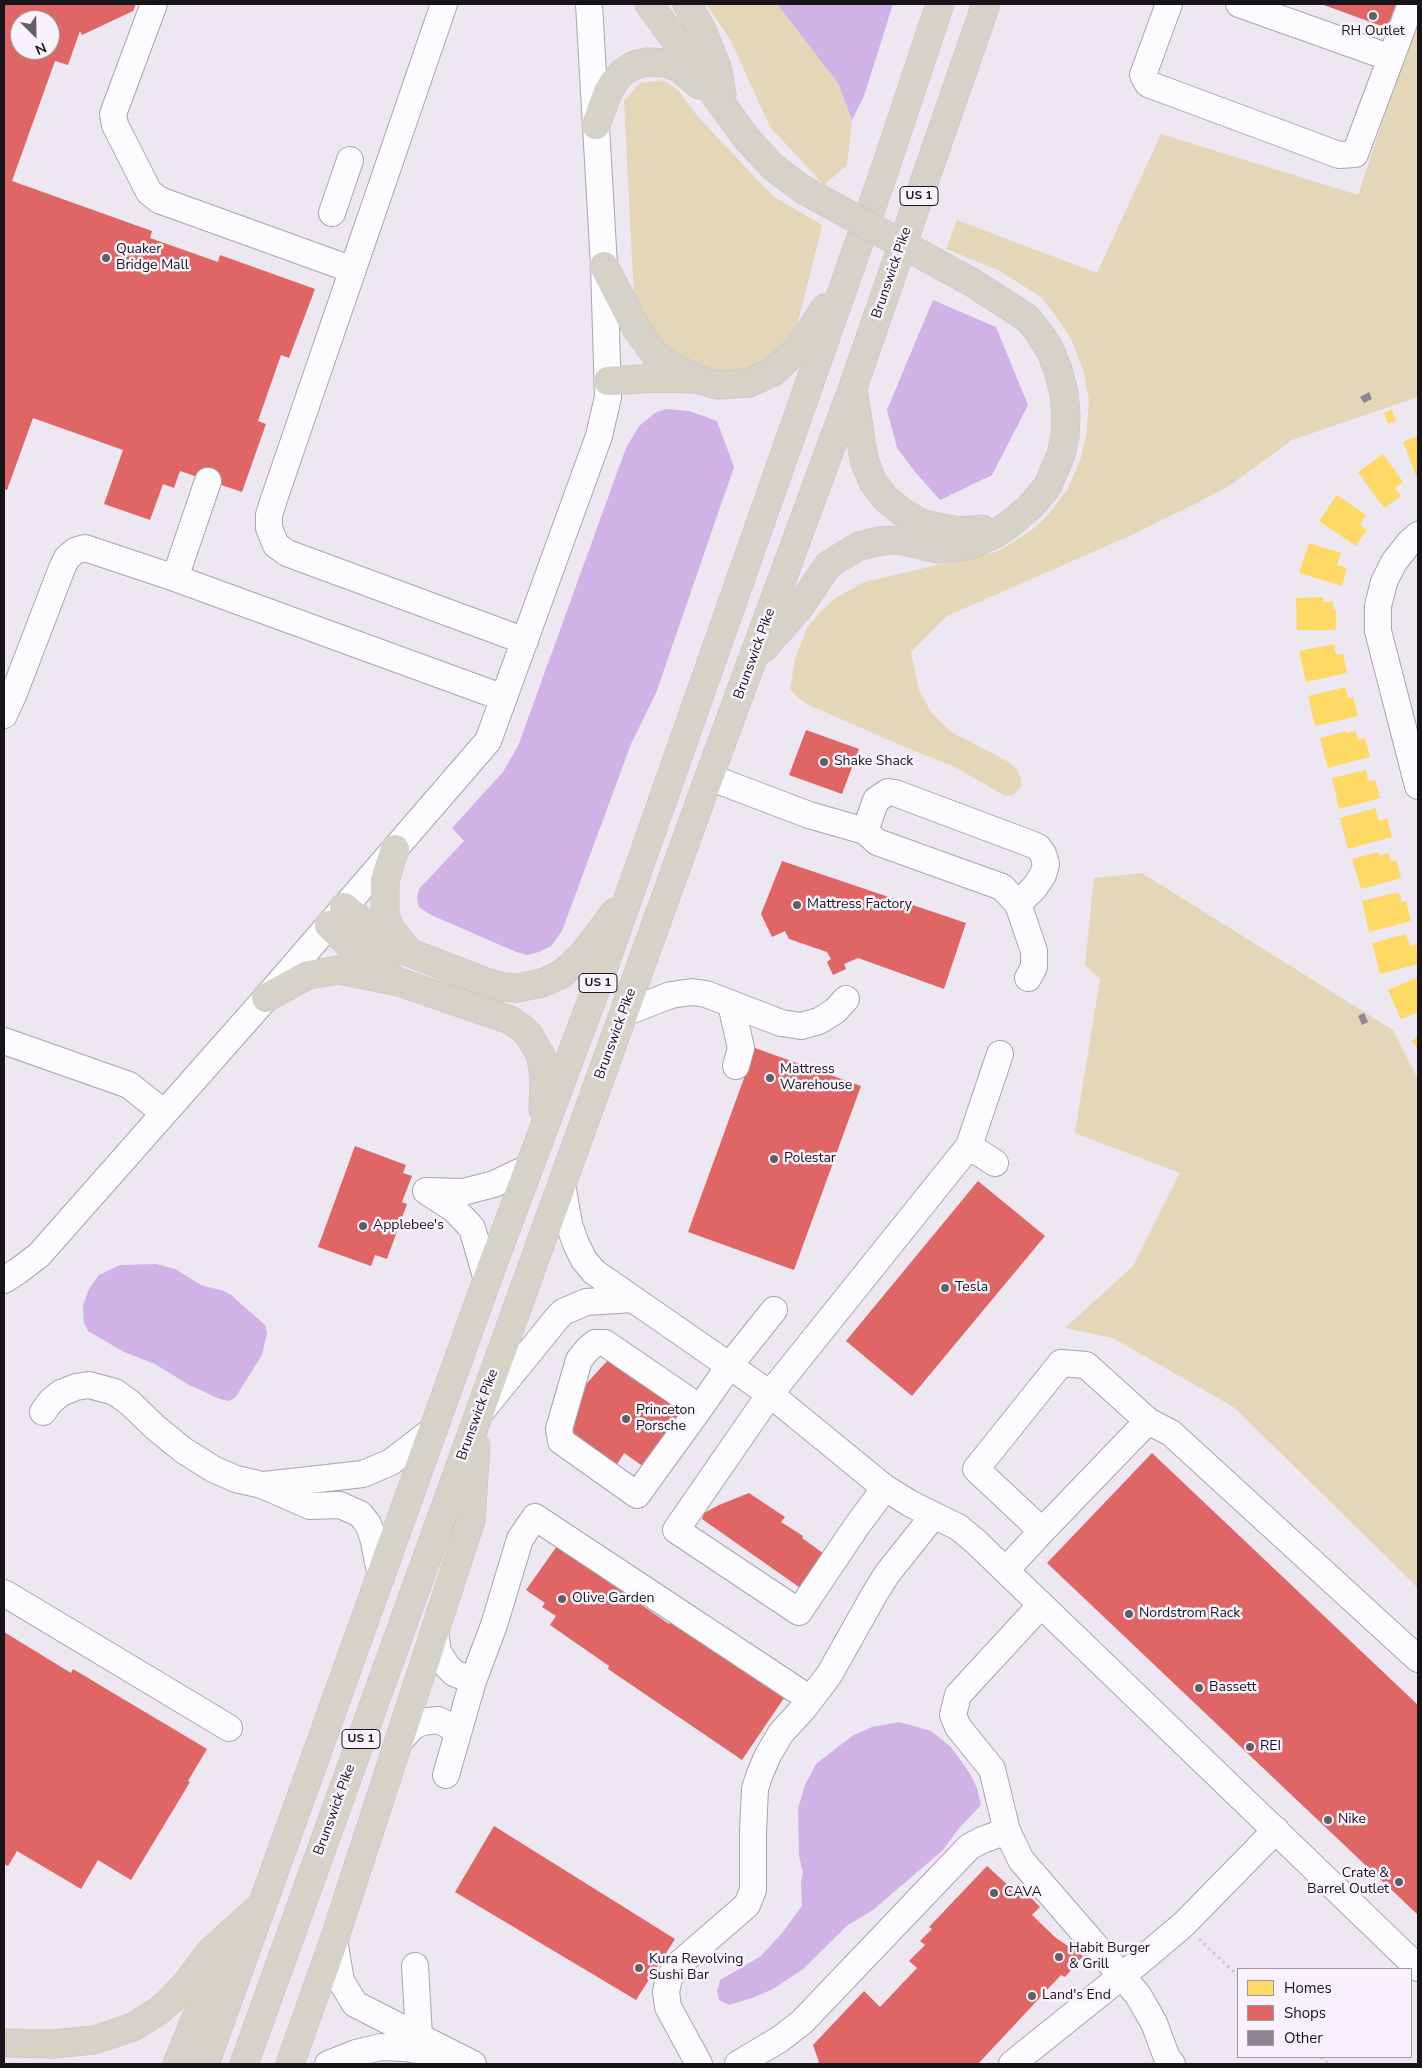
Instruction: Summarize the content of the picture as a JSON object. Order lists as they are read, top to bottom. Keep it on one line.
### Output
{"streets":{"highway":["US 1","Brunswick Pike"]},"places":["RH Outlet","Quaker Bridge Mall","Shake Shack","Mattress Factory","Mattress Warehouse","Polestar","Applebee's","Tesla","Princeton Porsche","Olive Garden","Nordstrom Rack","Bassett","REI","Nike","Crate & Barrel Outlet","CAVA","Habit Burger & Grill","Kura Revolving Sushi Bar","Land's End"],"legend":["Homes","Shops","Other"],"north":"bottom right"}
